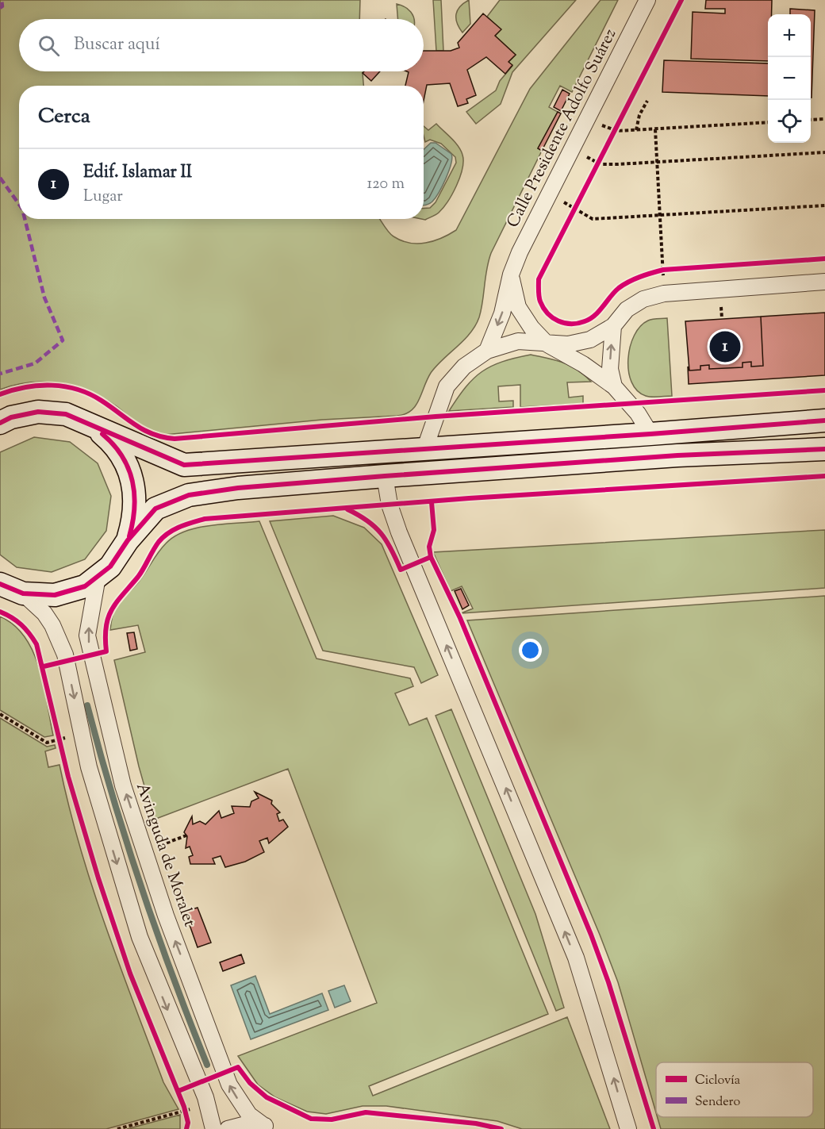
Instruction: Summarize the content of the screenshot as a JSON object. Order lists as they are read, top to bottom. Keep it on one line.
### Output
{"streets":{"street":["Calle Presidente Adolfo Suárez","Avinguda de Moralet"]},"legend":["Ciclovía","Sendero"],"page":{"map_buttons":["+","−"],"search":"Buscar aquí","heading":"Cerca","list":[{"mark":"1","name":"Edif. Islamar II","note":"Lugar","value":"120 m"}],"pins":"1"}}
